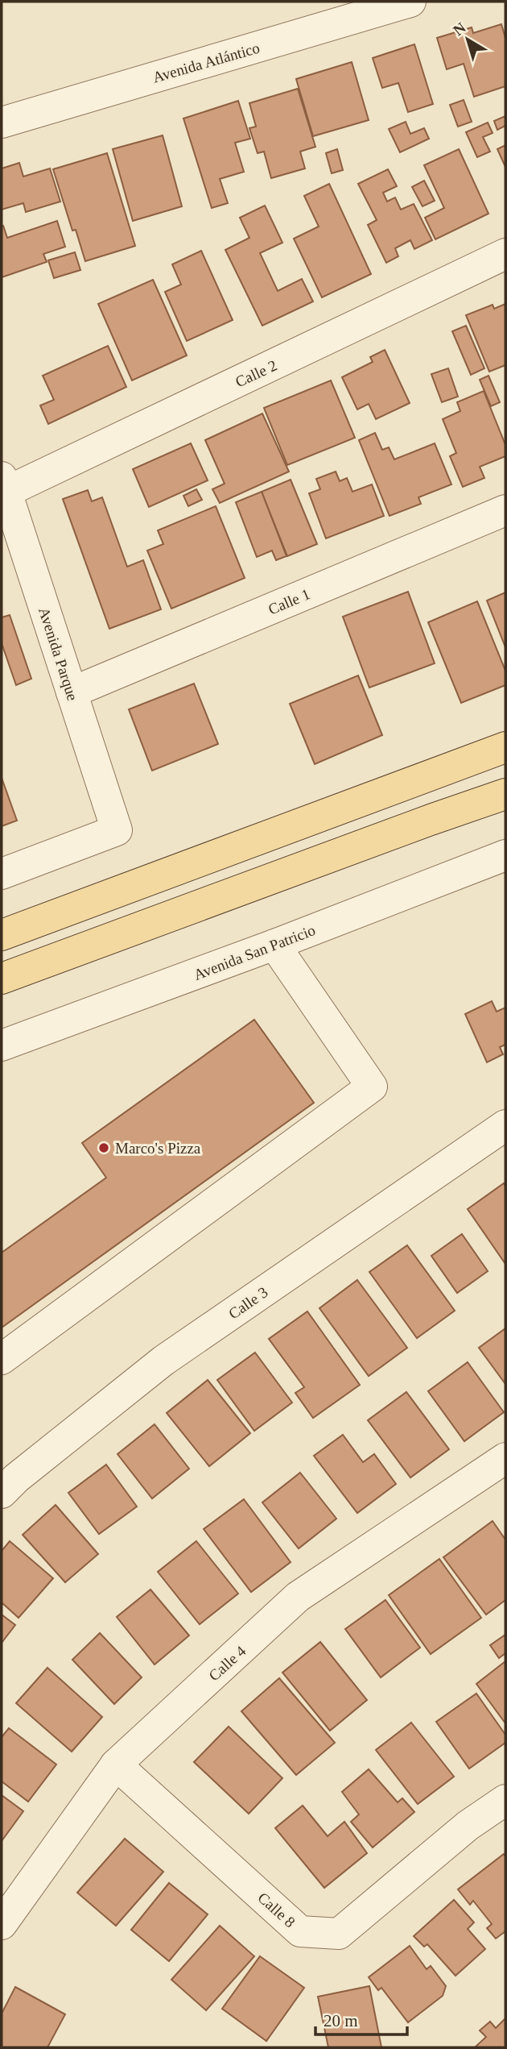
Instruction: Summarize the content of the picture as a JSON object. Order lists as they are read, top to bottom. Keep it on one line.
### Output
{"streets":{"street":["Avenida Atlántico","Calle 2","Calle 1","Avenida Parque","Avenida San Patricio","Calle 3","Calle 4","Calle 8"]},"crossings":[["Calle 2","Avenida Parque"],["Calle 1","Avenida Parque"],["Calle 4","Calle 8"]],"places":["Marco's Pizza"],"scale_bar":"20 m","north":"top left"}
